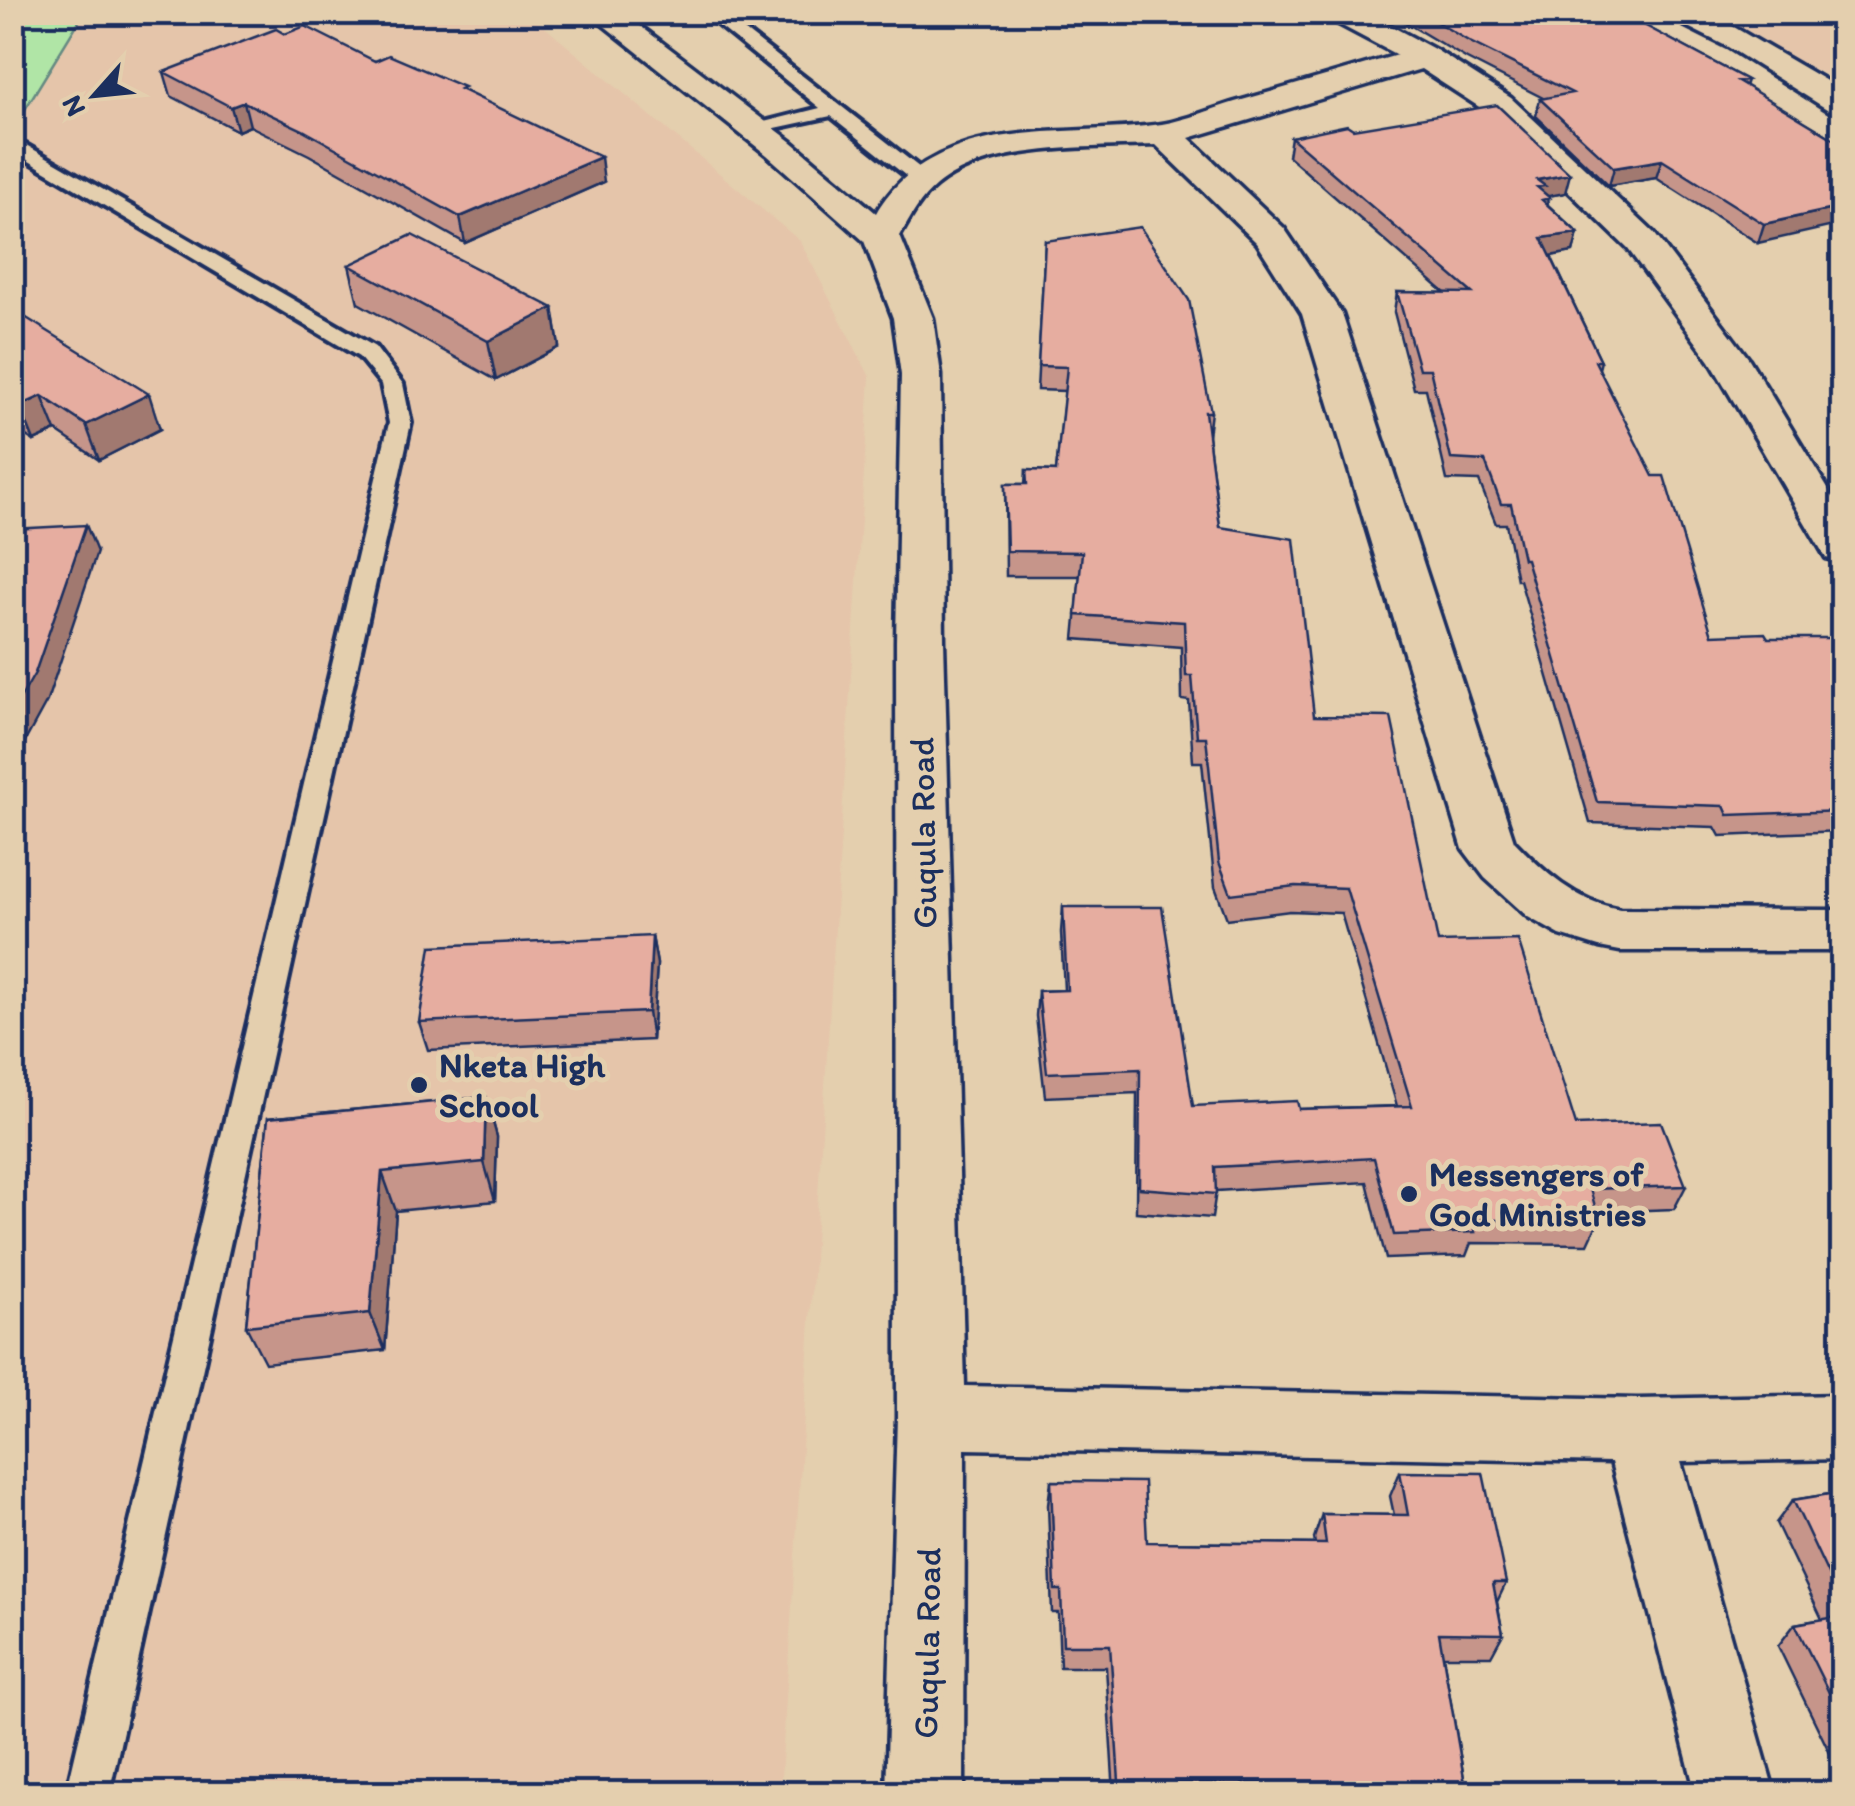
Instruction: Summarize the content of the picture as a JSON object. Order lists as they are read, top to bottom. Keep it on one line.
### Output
{"streets":{"street":["Guqula Road"]},"places":["Nketa High School","Messengers of God Ministries"],"north":"bottom left"}
